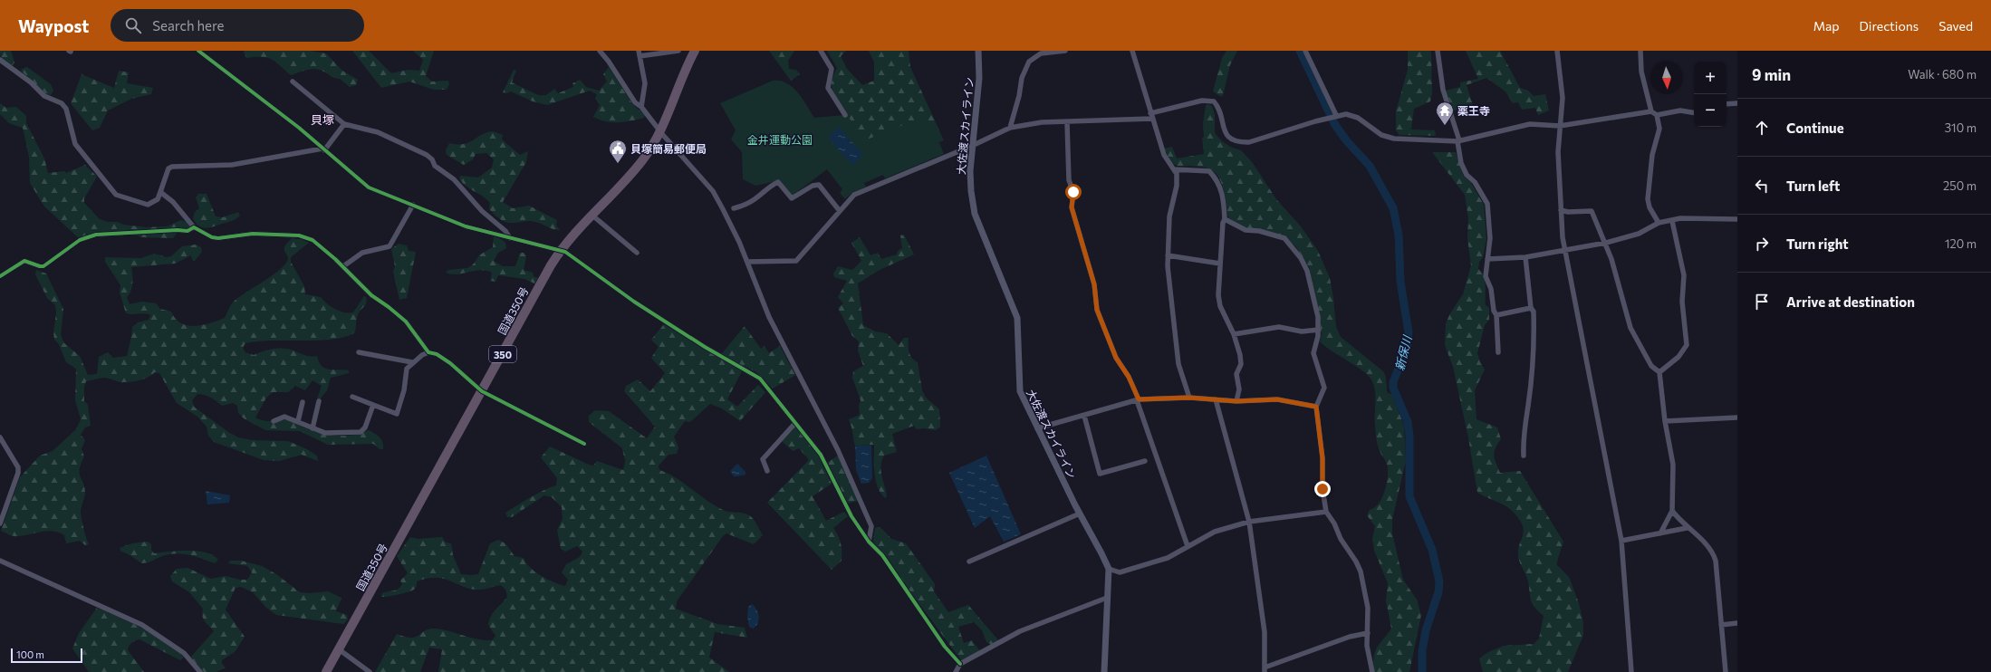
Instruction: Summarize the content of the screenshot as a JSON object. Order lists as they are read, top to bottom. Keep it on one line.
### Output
{"streets":{"highway":["国道350号","350"],"street":["大佐渡スカイライン"]},"districts":["貝塚"],"water":["新保川"],"parks":["金井運動公園"],"places":{"temple":["薬王寺"],"public building":["貝塚簡易郵便局"]},"scale_bar":"100 m","north":"bottom","page":{"header":"Waypost","search":"Search here","nav":["Map","Directions","Saved"],"heading":["9 min","Walk · 680 m"],"map_buttons":["+","−"],"list":[["Continue","310 m"],["Turn left","250 m"],["Turn right","120 m"],"Arrive at destination"],"scale":"100 m"}}
